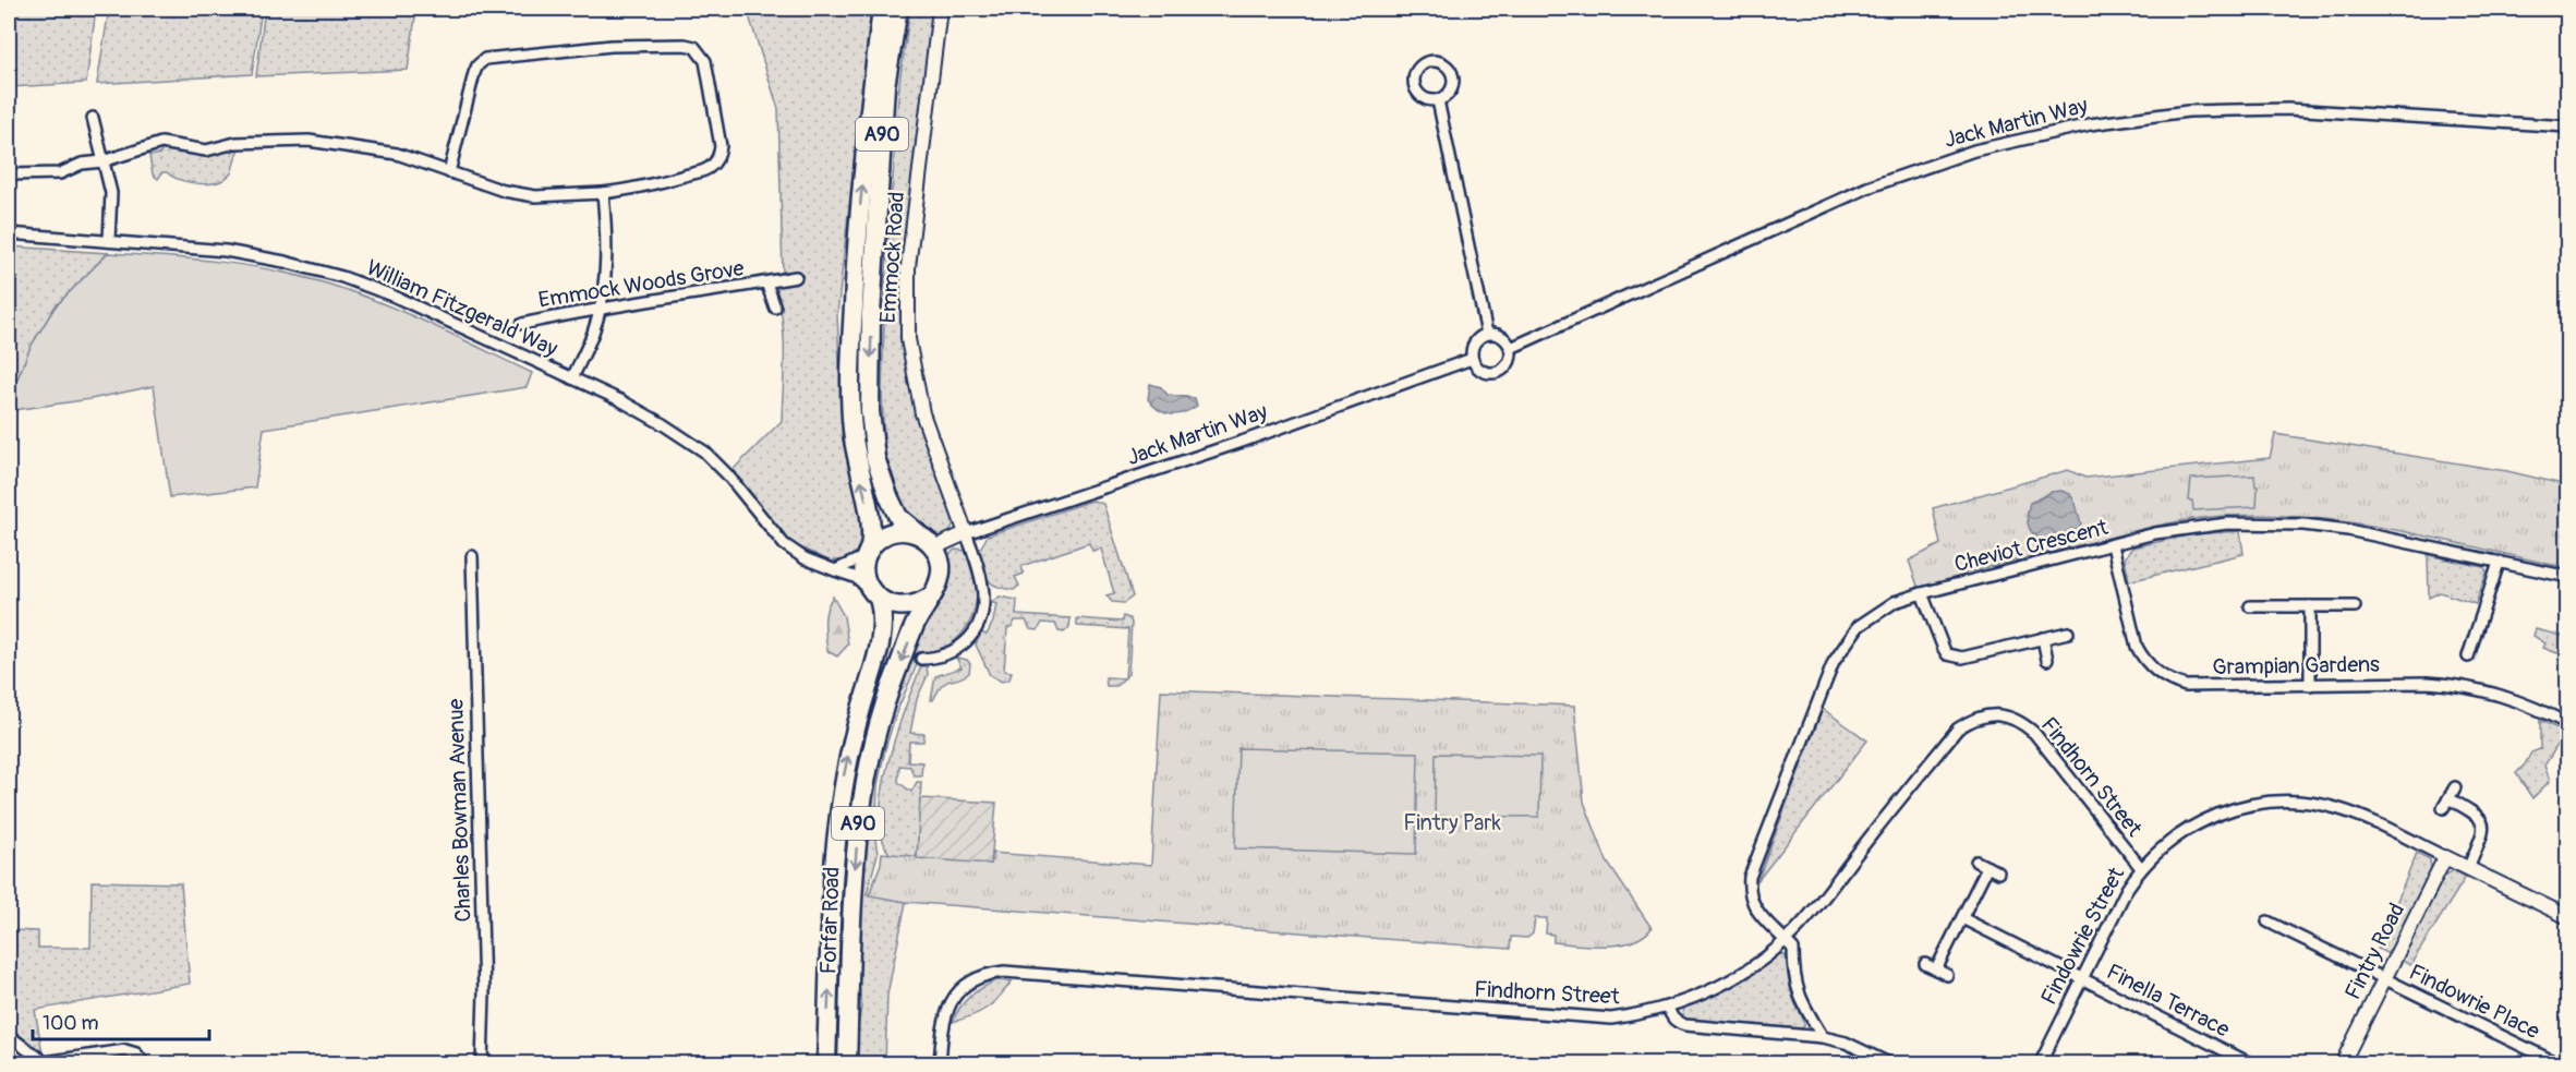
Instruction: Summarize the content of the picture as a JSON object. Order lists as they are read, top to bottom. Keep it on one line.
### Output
{"streets":{"highway":["A90","Forfar Road"],"street":["Jack Martin Way","Emmock Road","Emmock Woods Grove","William Fitzgerald Way","Cheviot Crescent","Grampian Gardens","Findhorn Street","Charles Bowman Avenue","Findowrie Street","Fintry Road","Finella Terrace","Findowrie Place"]},"crossings":[["Jack Martin Way","A90"],["Jack Martin Way","Emmock Road"],["Jack Martin Way","William Fitzgerald Way"],["Jack Martin Way","Forfar Road"],["A90","William Fitzgerald Way"],["A90","Forfar Road"],["William Fitzgerald Way","Forfar Road"],["Cheviot Crescent","Grampian Gardens"],["Cheviot Crescent","Findhorn Street"],["Findhorn Street","Findowrie Street"],["Findowrie Street","Fintry Road"],["Findowrie Street","Finella Terrace"],["Fintry Road","Findowrie Place"]],"parks":["Fintry Park"],"scale_bar":"100 m"}
